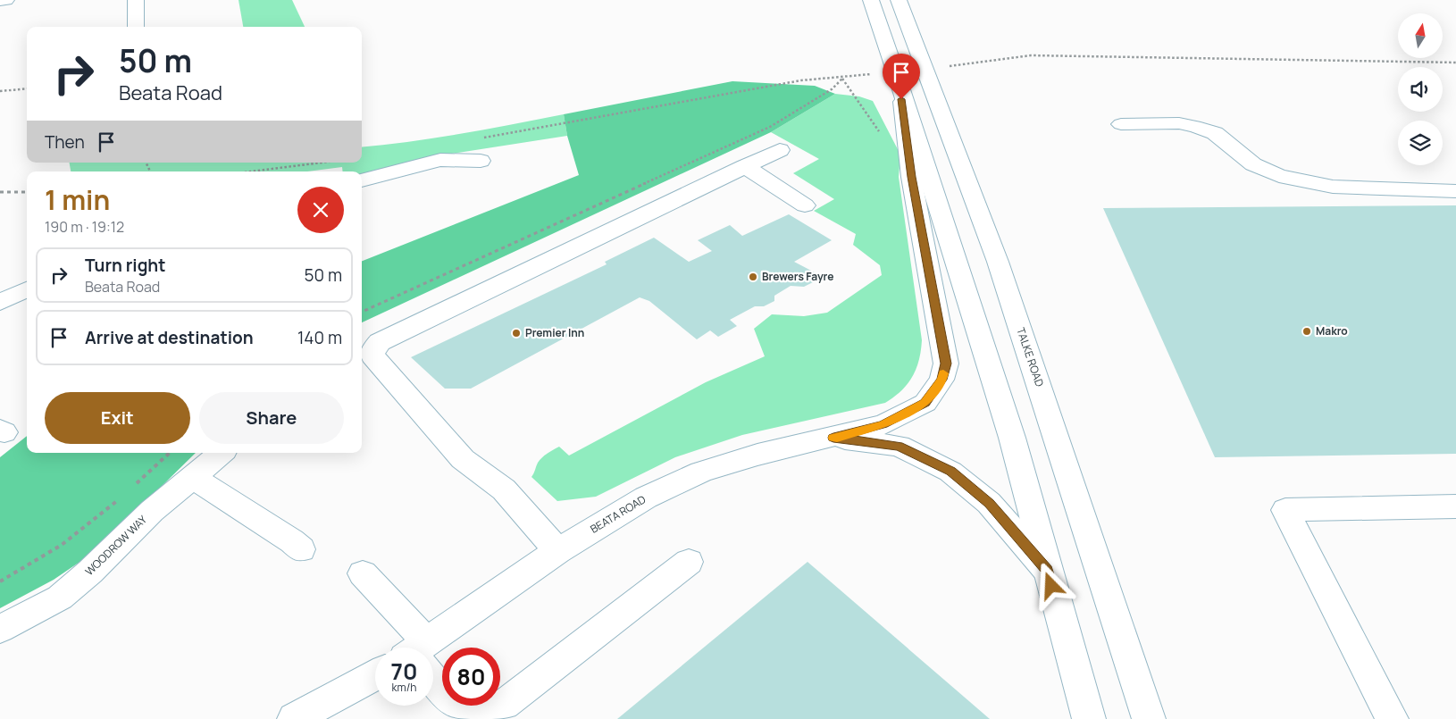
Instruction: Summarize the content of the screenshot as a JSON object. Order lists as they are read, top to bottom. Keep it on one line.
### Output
{"streets":{"main road":["TALKE ROAD","BEATA ROAD","WOODROW WAY"]},"places":["Brewers Fayre","Makro","Premier Inn"],"north":"top","page":{"turn":["50 m","Beata Road"],"then":"Then","heading":["1 min","190 m · 19:12"],"list":[{"name":"Turn right","note":"Beata Road","value":"50 m"},{"name":"Arrive at destination","value":"140 m"}],"buttons":["Exit","Share"],"speed":"70 km/h","limit":"80"}}
